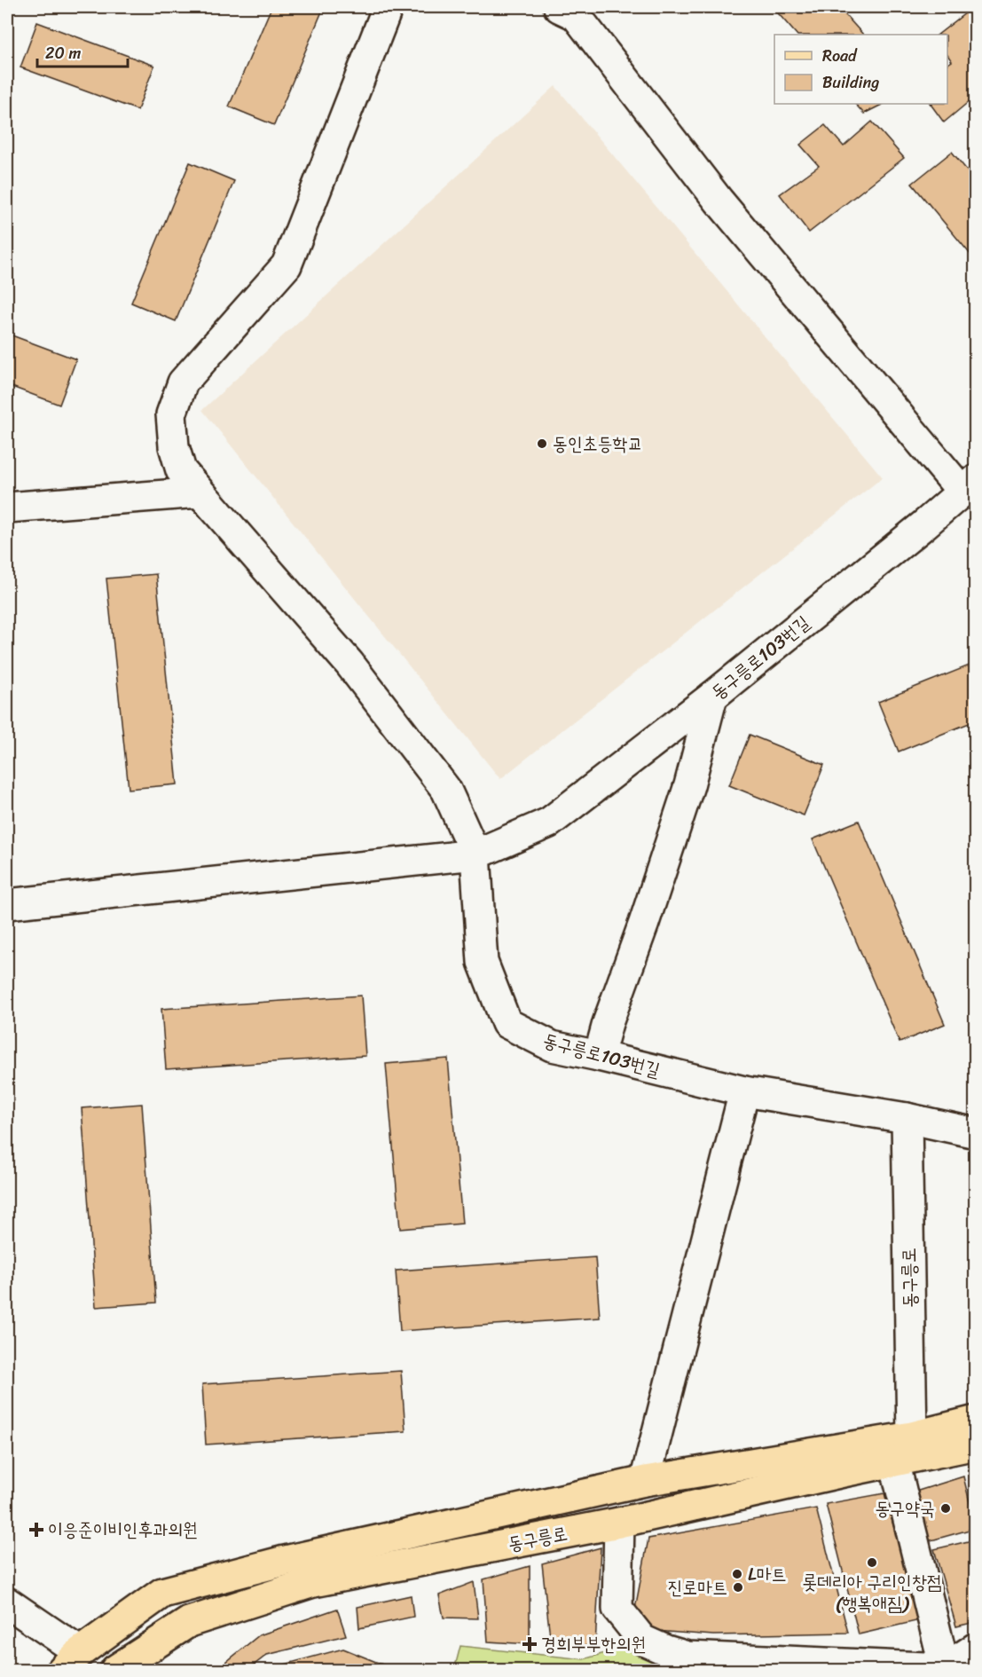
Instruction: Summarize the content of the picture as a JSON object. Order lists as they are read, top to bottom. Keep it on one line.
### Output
{"streets":{"main road":["동구릉로"],"street":["동구릉로103번길"]},"crossings":[["동구릉로103번길","동구릉로"]],"places":{"other":["동인초등학교","동구약국","롯데리아 구리인창점 (행복애짐)","L마트","진로마트"],"health":["이응준이비인후과의원","경희부부한의원"]},"legend":["Road","Building"],"scale_bar":"20 m"}
